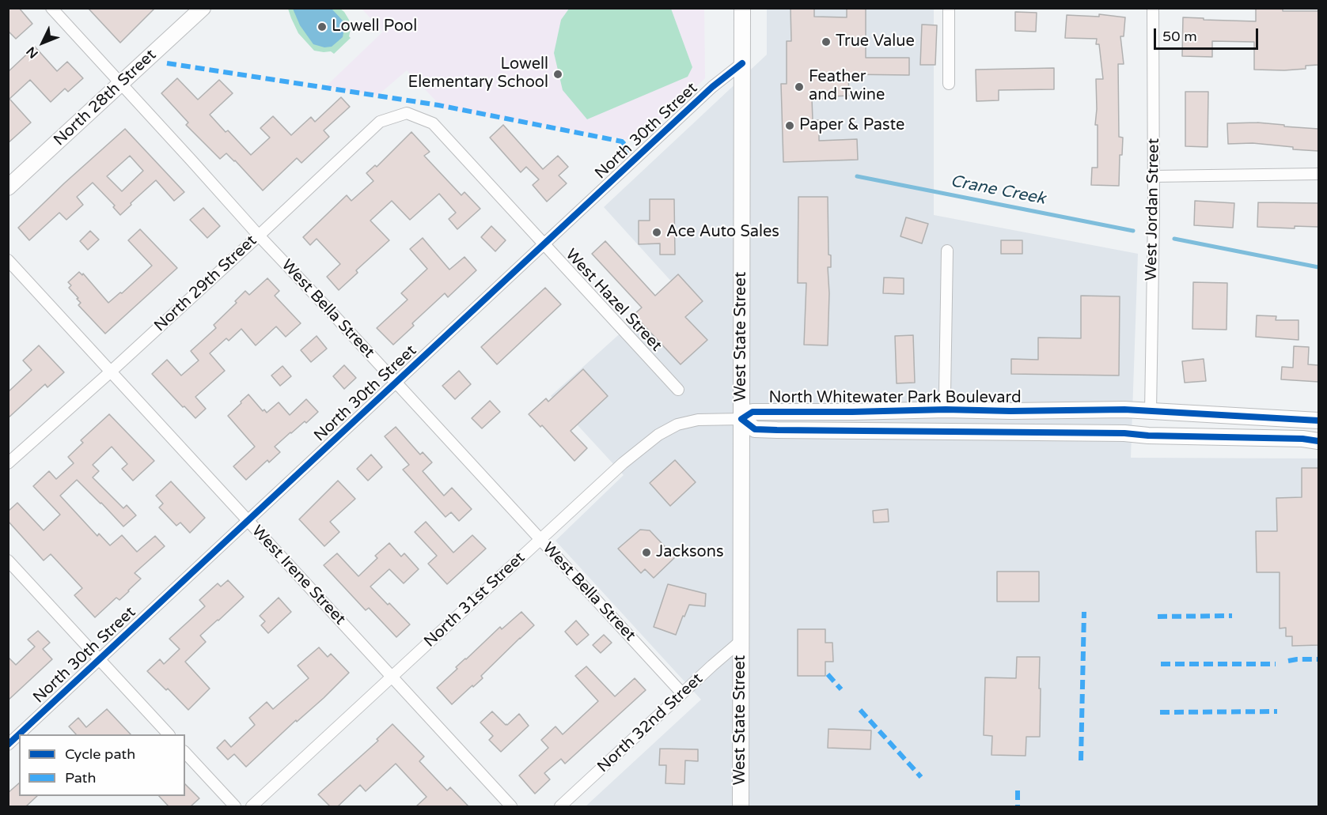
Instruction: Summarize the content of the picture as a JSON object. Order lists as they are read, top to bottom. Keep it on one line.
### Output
{"streets":{"street":["North 28th Street","North 30th Street","West Jordan Street","North 29th Street","West Hazel Street","West Bella Street","West State Street","North Whitewater Park Boulevard","West Irene Street","North 31st Street","North 32nd Street"]},"crossings":[["North 28th Street","West Bella Street"],["North 30th Street","West Hazel Street"],["North 30th Street","West Bella Street"],["North 30th Street","West State Street"],["North 30th Street","West Irene Street"],["West Jordan Street","North Whitewater Park Boulevard"],["North 29th Street","West Hazel Street"],["North 29th Street","West Bella Street"],["North 29th Street","West Irene Street"],["West Bella Street","North 31st Street"],["West Bella Street","North 32nd Street"],["West State Street","North Whitewater Park Boulevard"],["West State Street","North 31st Street"],["West State Street","North 32nd Street"],["North Whitewater Park Boulevard","North 31st Street"],["West Irene Street","North 31st Street"]],"water":["Crane Creek"],"places":["Lowell Pool","True Value","Lowell Elementary School","Feather and Twine","Paper & Paste","Ace Auto Sales","Jacksons"],"legend":["Cycle path","Path"],"scale_bar":"50 m","north":"bottom left"}
